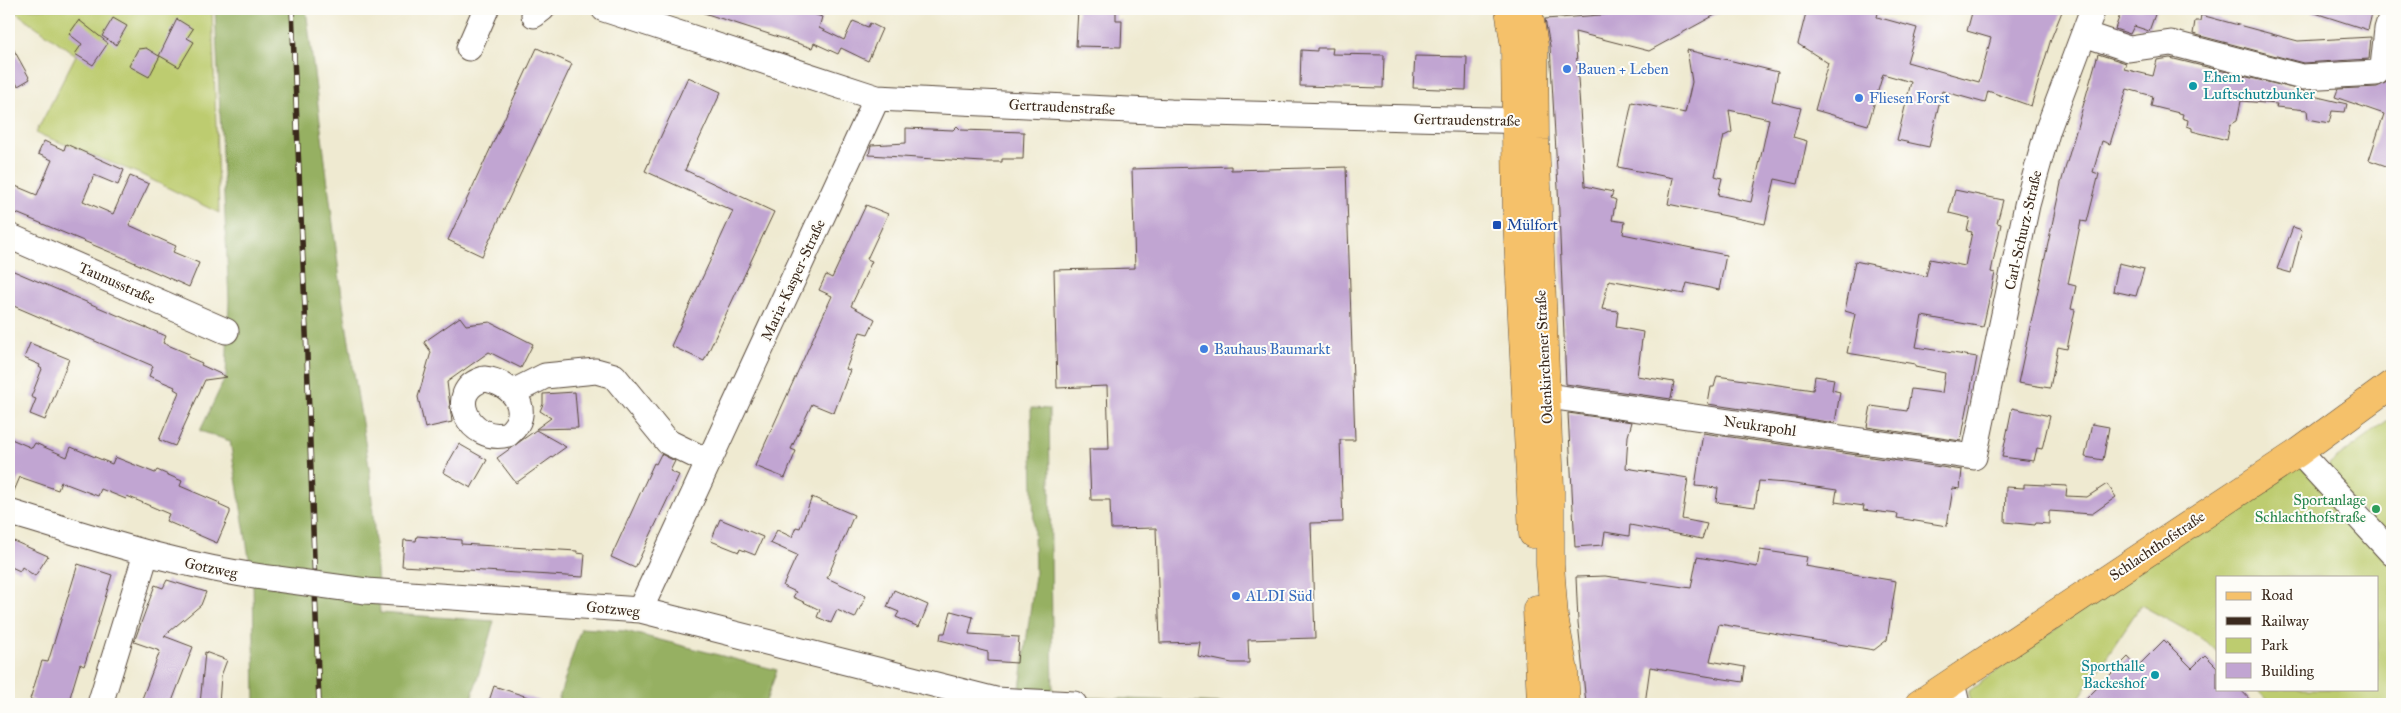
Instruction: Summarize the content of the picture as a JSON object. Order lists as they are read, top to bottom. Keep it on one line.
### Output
{"streets":{"main road":["Odenkirchener Straße","Schlachthofstraße"],"street":["Gertraudenstraße","Carl-Schurz-Straße","Maria-Kasper-Straße","Taunusstraße","Neukrapohl","Gotzweg"]},"crossings":[["Gertraudenstraße","Maria-Kasper-Straße"],["Gertraudenstraße","Odenkirchener Straße"],["Carl-Schurz-Straße","Neukrapohl"],["Maria-Kasper-Straße","Gotzweg"],["Odenkirchener Straße","Neukrapohl"]],"places":{"other":["Bauen + Leben","Ehem. Luftschutzbunker","Fliesen Forst","Bauhaus Baumarkt","Sportanlage Schlachthofstraße","ALDI Süd","Sporthalle Backeshof"],"transit":["Mülfort"]},"legend":["Road","Railway","Park","Building"]}
